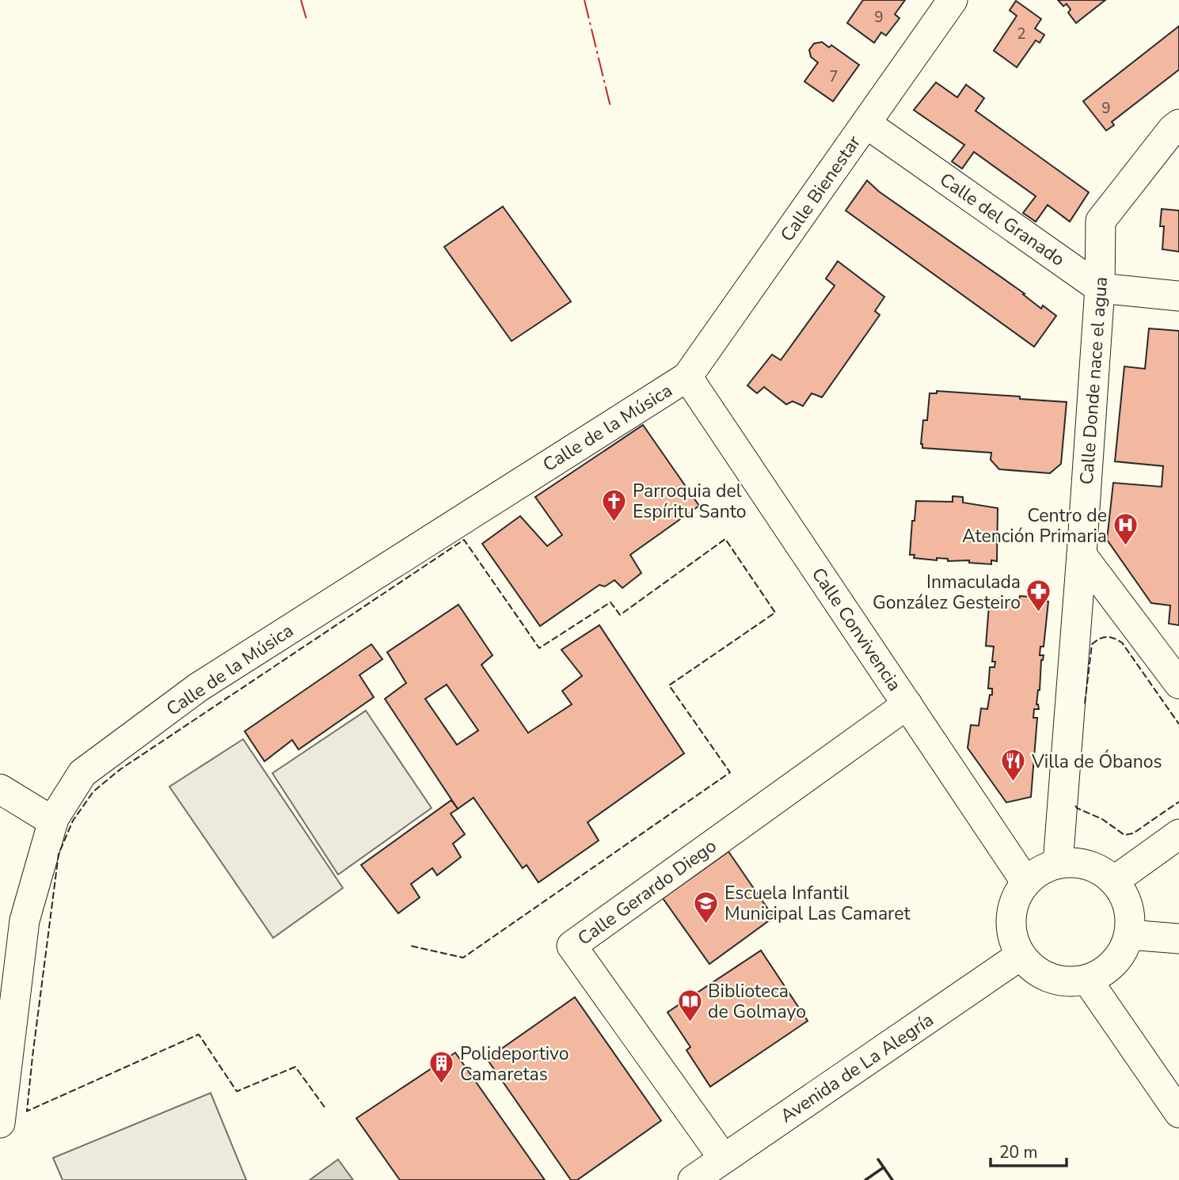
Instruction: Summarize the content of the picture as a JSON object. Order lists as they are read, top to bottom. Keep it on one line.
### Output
{"streets":{"street":["Calle Bienestar","Calle del Granado","Calle Donde nace el agua","Calle de la Música","Calle Convivencia","Calle Gerardo Diego","Avenida de La Alegría"]},"crossings":[["Calle Bienestar","Calle del Granado"],["Calle Bienestar","Calle de la Música"],["Calle Bienestar","Calle Convivencia"],["Calle del Granado","Calle Donde nace el agua"],["Calle Donde nace el agua","Calle Convivencia"],["Calle Donde nace el agua","Avenida de La Alegría"],["Calle de la Música","Calle Convivencia"],["Calle Convivencia","Calle Gerardo Diego"],["Calle Convivencia","Avenida de La Alegría"],["Calle Gerardo Diego","Avenida de La Alegría"]],"places":{"church":["Parroquia del Espíritu Santo"],"hospital":["Centro de Atención Primaria"],"pharmacy":["Inmaculada González Gesteiro"],"restaurant":["Villa de Óbanos"],"school or university":["Escuela Infantil Municipal Las Camaret"],"library":["Biblioteca de Golmayo"],"building":["Polideportivo Camaretas"]},"house_numbers":["9","2","7","9"],"scale_bar":"20 m"}
